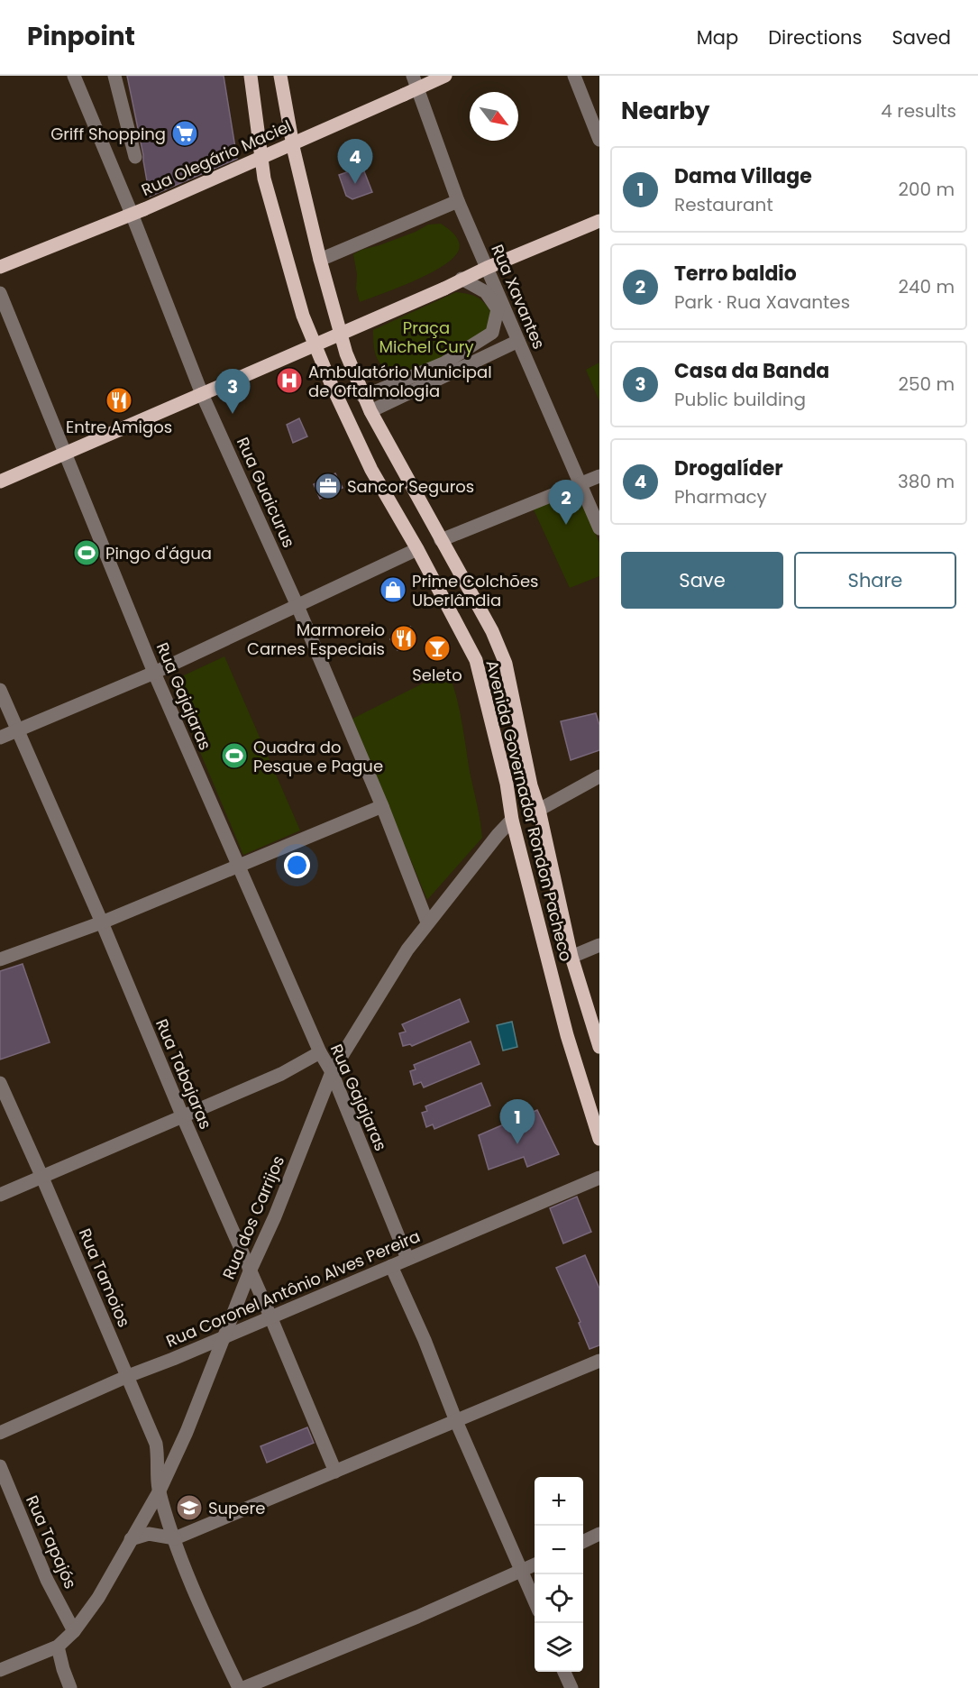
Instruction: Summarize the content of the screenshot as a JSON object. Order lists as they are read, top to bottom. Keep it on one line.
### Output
{"streets":{"main road":["Rua Olegário Maciel","Avenida Governador Rondon Pacheco"],"street":["Rua Xavantes","Rua Guaicurus","Rua Gajajaras","Rua Tabajaras","Rua dos Carrijos","Rua Tamoios","Rua Coronel Antônio Alves Pereira","Rua Tapajós"]},"crossings":[["Rua Olegário Maciel","Rua Xavantes"],["Rua Olegário Maciel","Rua Guaicurus"],["Rua Guaicurus","Rua dos Carrijos"],["Rua Gajajaras","Rua dos Carrijos"],["Rua Gajajaras","Rua Coronel Antônio Alves Pereira"],["Avenida Governador Rondon Pacheco","Rua dos Carrijos"],["Rua Tabajaras","Rua dos Carrijos"],["Rua Tabajaras","Rua Coronel Antônio Alves Pereira"],["Rua dos Carrijos","Rua Tamoios"],["Rua dos Carrijos","Rua Coronel Antônio Alves Pereira"],["Rua dos Carrijos","Rua Tapajós"],["Rua Tamoios","Rua Coronel Antônio Alves Pereira"]],"parks":["Praça Michel Cury"],"places":{"supermarket":["Griff Shopping"],"hospital":["Ambulatório Municipal de Oftalmologia"],"restaurant":["Entre Amigos","Marmoreio Carnes Especiais"],"office":["Sancor Seguros"],"sports":["Pingo d'água","Quadra do Pesque e Pague"],"shop":["Prime Colchões Uberlândia"],"bar":["Seleto"],"school or university":["Supere"]},"north":"bottom right","page":{"header":"Pinpoint","nav":["Map","Directions","Saved"],"heading":["Nearby","4 results"],"pins":["4","3","2","1"],"list":[{"mark":"1","name":"Dama Village","note":"Restaurant","value":"200 m"},{"mark":"2","name":"Terro baldio","note":"Park · Rua Xavantes","value":"240 m"},{"mark":"3","name":"Casa da Banda","note":"Public building","value":"250 m"},{"mark":"4","name":"Drogalíder","note":"Pharmacy","value":"380 m"}],"buttons":["Save","Share"],"map_buttons":["+","−"]}}
